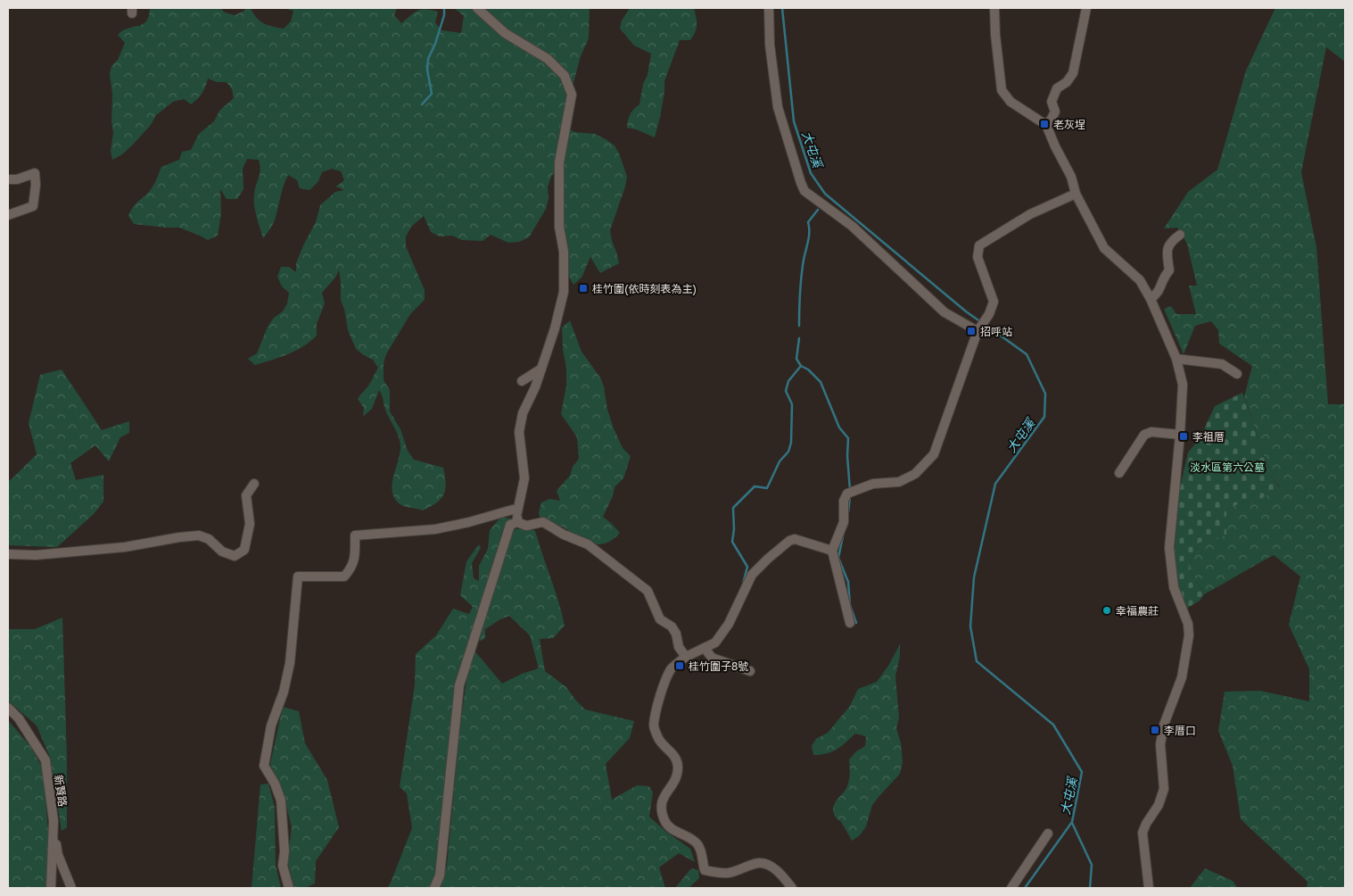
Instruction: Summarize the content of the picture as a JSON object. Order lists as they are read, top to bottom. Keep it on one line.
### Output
{"streets":{"street":["新賢路"]},"water":["大屯溪"],"parks":["淡水區第六公墓"],"places":{"transit":["老灰埕","桂竹圍(依時刻表為主)","招呼站","李祖厝","桂竹圍子8號","李厝口"],"other":["幸福農莊"]}}
